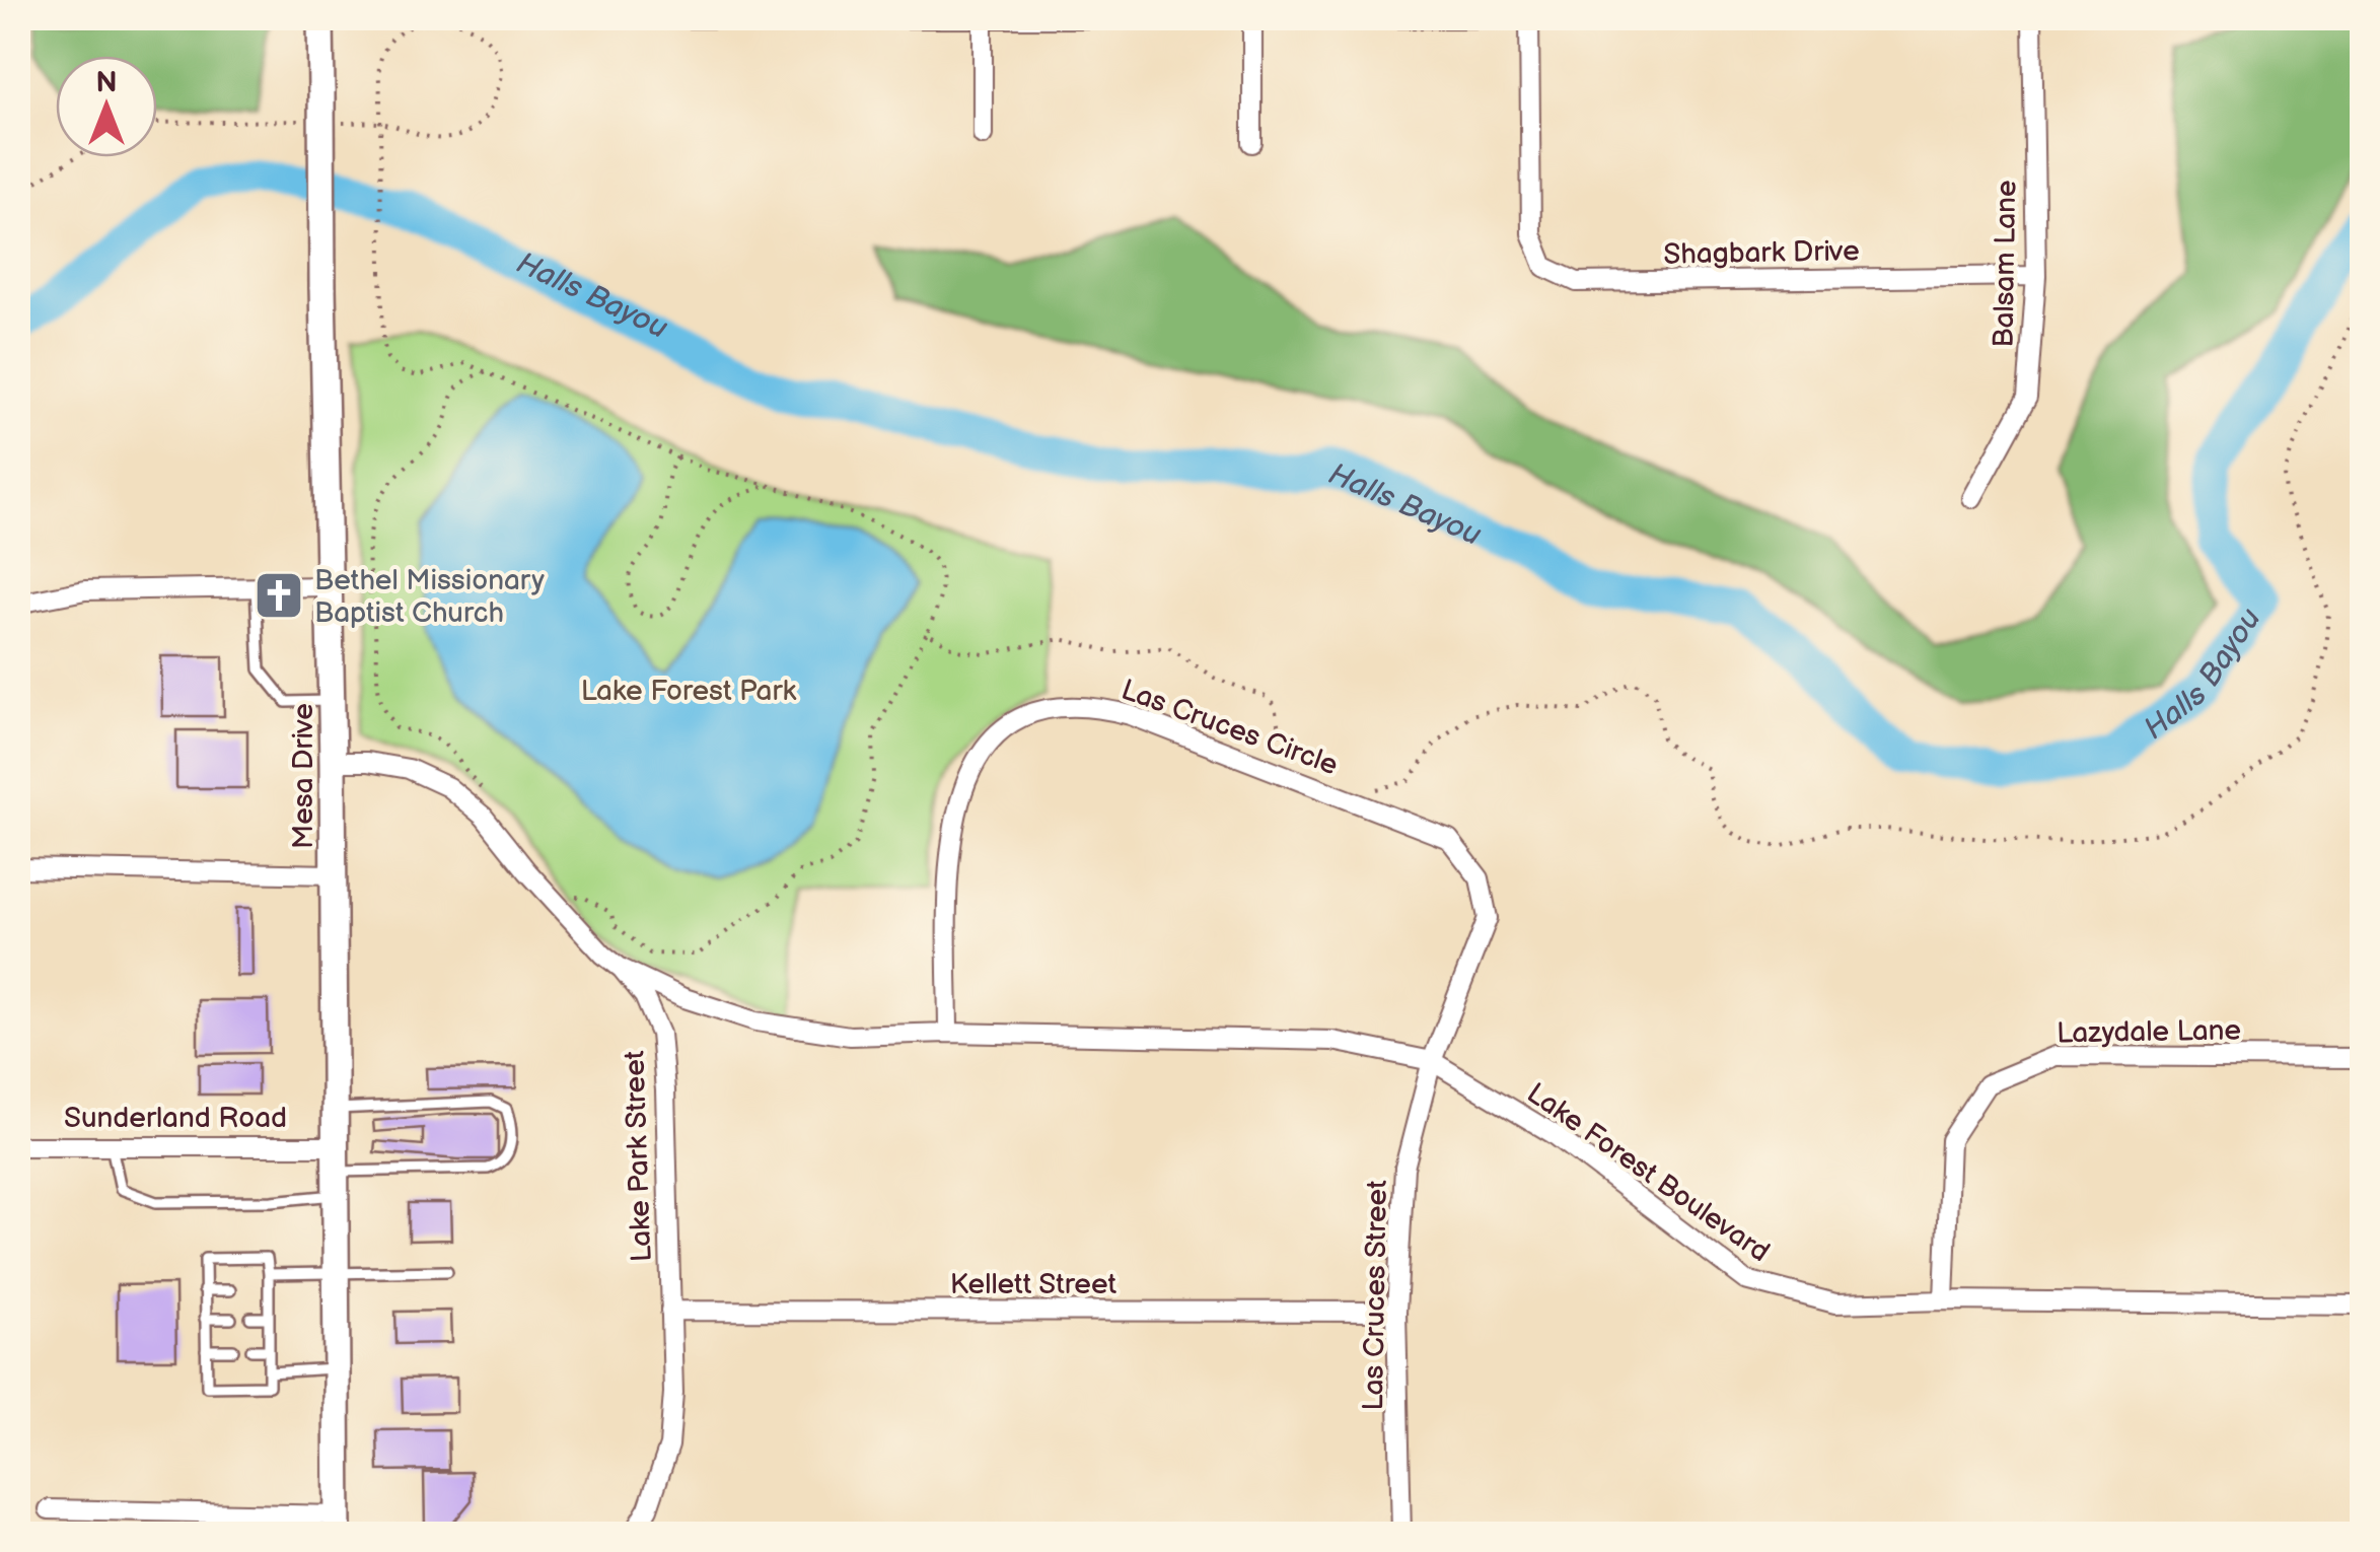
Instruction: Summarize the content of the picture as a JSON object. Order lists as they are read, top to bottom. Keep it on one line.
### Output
{"streets":{"main road":["Mesa Drive"],"street":["Shagbark Drive","Balsam Lane","Las Cruces Circle","Lazydale Lane","Sunderland Road","Lake Park Street","Lake Forest Boulevard","Kellett Street","Las Cruces Street"]},"crossings":[["Shagbark Drive","Balsam Lane"],["Las Cruces Circle","Lake Forest Boulevard"],["Las Cruces Circle","Las Cruces Street"],["Mesa Drive","Sunderland Road"],["Mesa Drive","Lake Park Street"],["Lazydale Lane","Lake Forest Boulevard"],["Lake Park Street","Lake Forest Boulevard"],["Lake Park Street","Kellett Street"],["Lake Forest Boulevard","Las Cruces Street"],["Kellett Street","Las Cruces Street"]],"water":["Halls Bayou"],"parks":["Lake Forest Park"],"places":{"church":["Bethel Missionary Baptist Church"]},"north":"top"}
